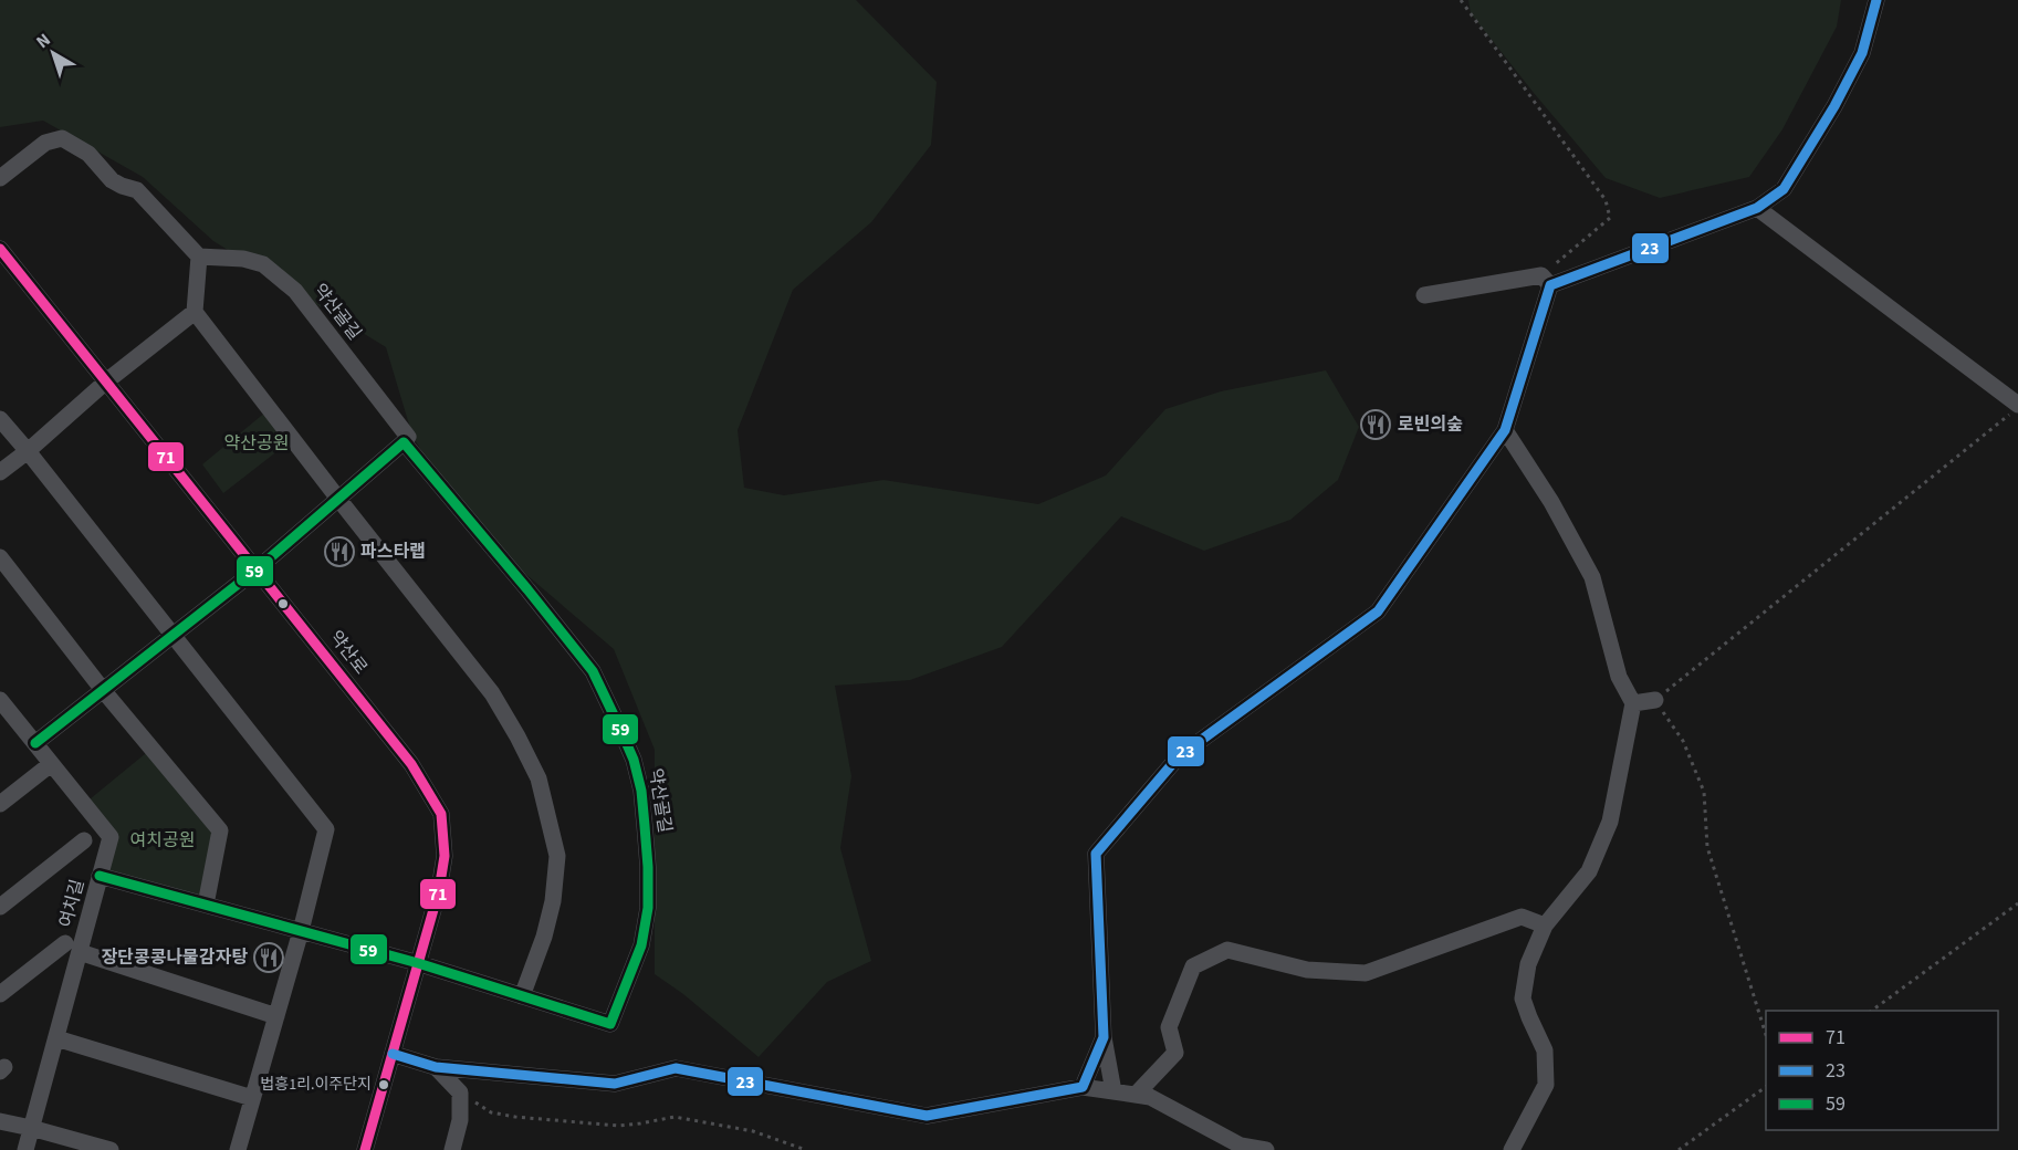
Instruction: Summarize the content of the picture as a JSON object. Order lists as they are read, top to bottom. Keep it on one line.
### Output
{"streets":{"street":["약산골길","약산로","여치길"]},"crossings":[["약산골길","약산로"],["약산골길","여치길"]],"parks":["약산공원","여치공원"],"places":{"restaurant":["로빈의숲","파스타랩","장단콩콩나물감자탕"],"other":["법흥1리.이주단지"]},"lines":["transit line 23","transit line 71","transit line 59"],"legend":["71","23","59"],"north":"top left"}
